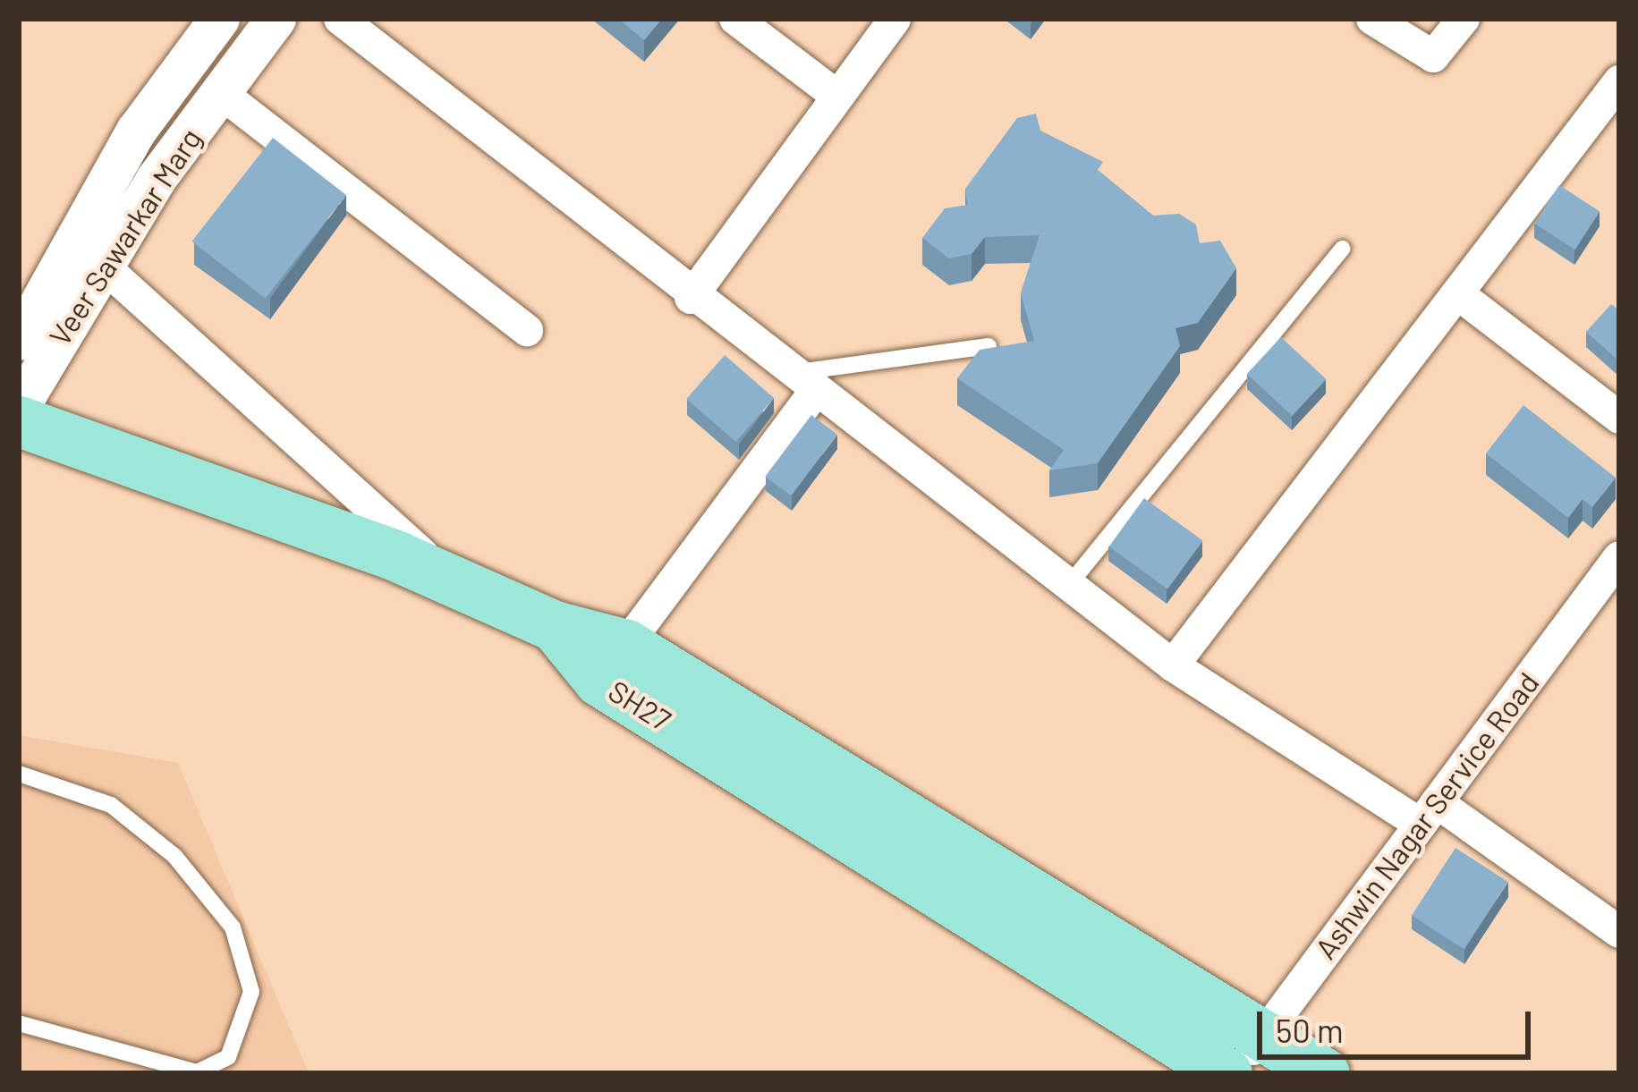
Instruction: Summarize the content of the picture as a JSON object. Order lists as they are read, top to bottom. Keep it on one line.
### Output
{"streets":{"main road":["SH27"],"street":["Veer Sawarkar Marg","Ashwin Nagar Service Road"]},"scale_bar":"50 m"}
